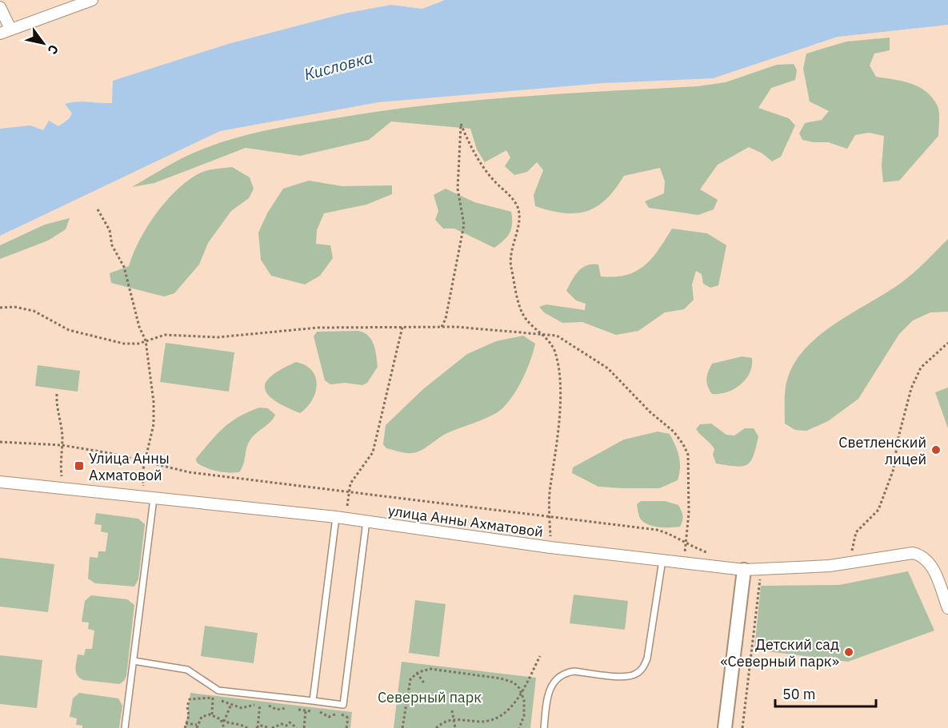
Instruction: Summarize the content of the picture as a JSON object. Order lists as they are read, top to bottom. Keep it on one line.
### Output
{"streets":{"street":["улица Анны Ахматовой"]},"water":["Кисловка"],"parks":["Северный парк"],"places":{"other":["Светленский лицей","Детский сад «Северный парк»"],"transit":["Улица Анны Ахматовой"]},"scale_bar":"50 m","north":"bottom right"}
